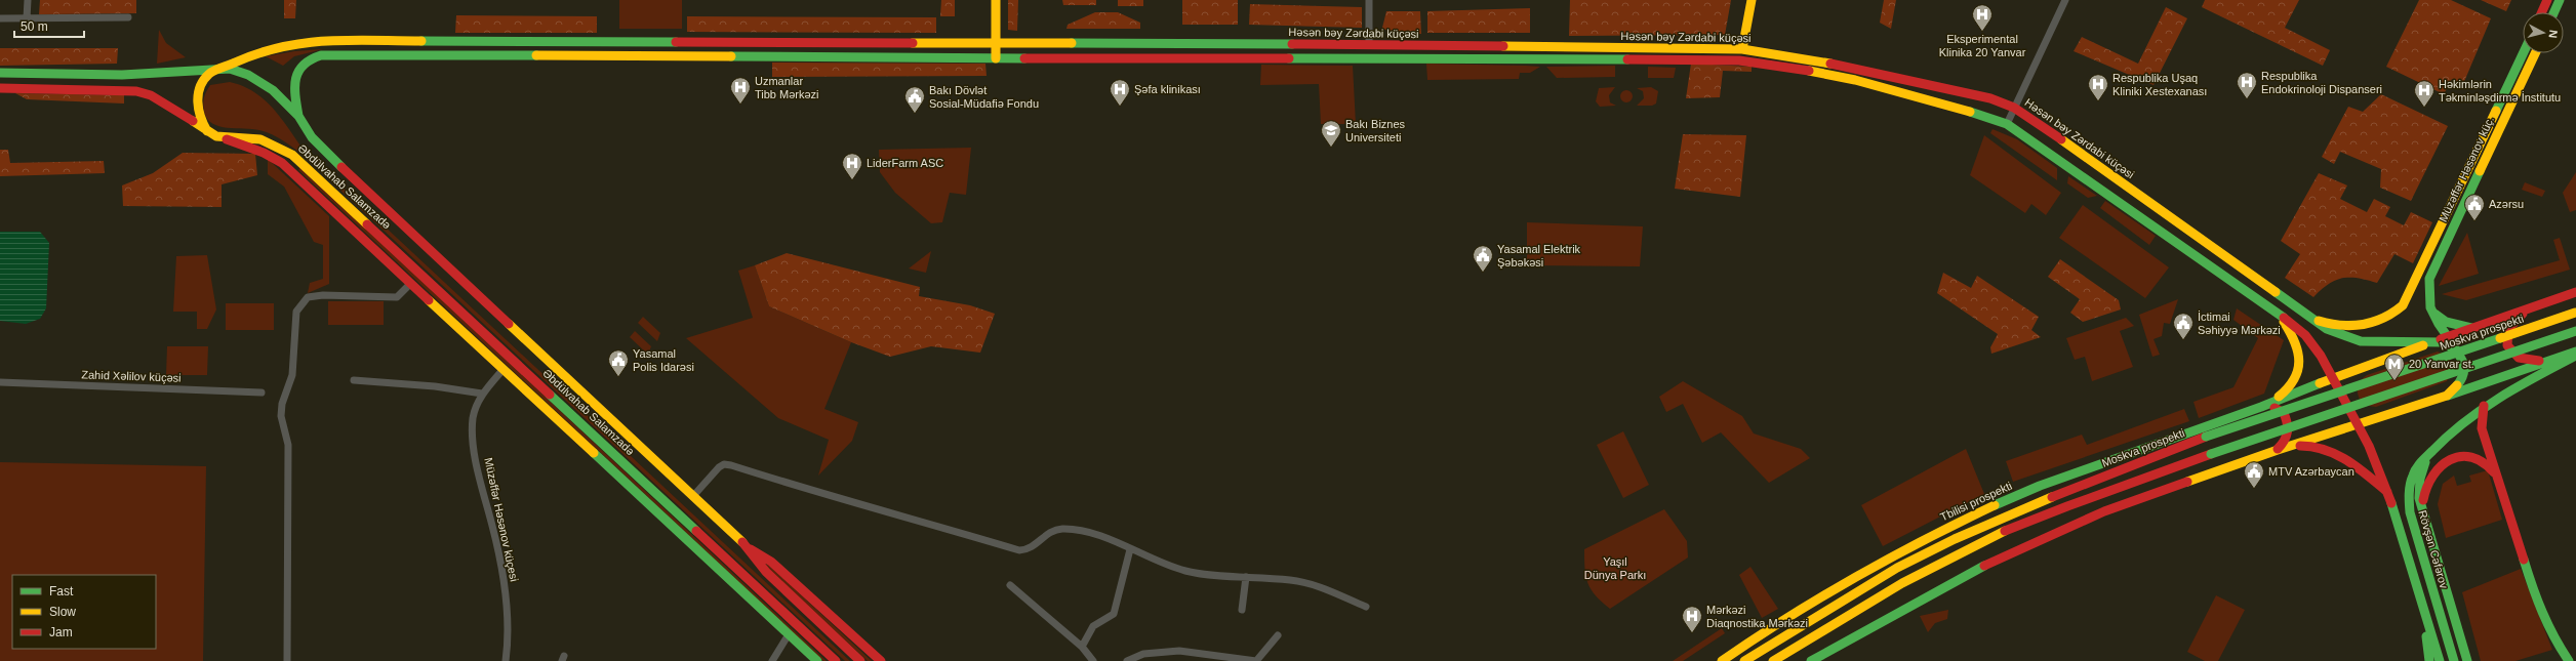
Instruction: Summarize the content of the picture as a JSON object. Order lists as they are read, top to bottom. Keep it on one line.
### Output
{"streets":{"main road":["Həsən bəy Zərdabi küçəsi","Müzəffər Həsənov küç.","Əbdülvahab Salamzadə","Moskva prospekti","Tbilisi prospekti","Rövşən Cəfərov"],"street":["Zahid Xəlilov küçəsi","Müzəffər Həsənov küçesi"]},"crossings":[["Həsən bəy Zərdabi küçəsi","Müzəffər Həsənov küç."],["Həsən bəy Zərdabi küçəsi","Əbdülvahab Salamzadə"],["Moskva prospekti","Tbilisi prospekti"]],"parks":["Yaşıl Dünya Parkı"],"places":{"hospital":["Eksperimental Klinika 20 Yanvar","Respublika Endokrinoloji Dispanseri","Respublika Uşaq Kliniki Xestexanası","Uzmanlar Tibb Mərkəzi","Şəfa klinikası","Həkimlərin Təkminləşdirmə İnstitutu","LiderFarm ASC","Mərkəzi Diaqnostika Mərkəzi"],"public building":["Bakı Dövlət Sosial-Müdafiə Fondu","Azərsu","Yasamal Elektrik Şəbəkəsi","İctimai Səhiyyə Mərkəzi","Yasamal Polis Idarəsi","MTV Azərbaycan"],"school or university":["Bakı Biznes Universiteti"],"metro station":["20 Yanvar st."]},"legend":["Fast","Slow","Jam"],"scale_bar":"50 m","north":"right"}
